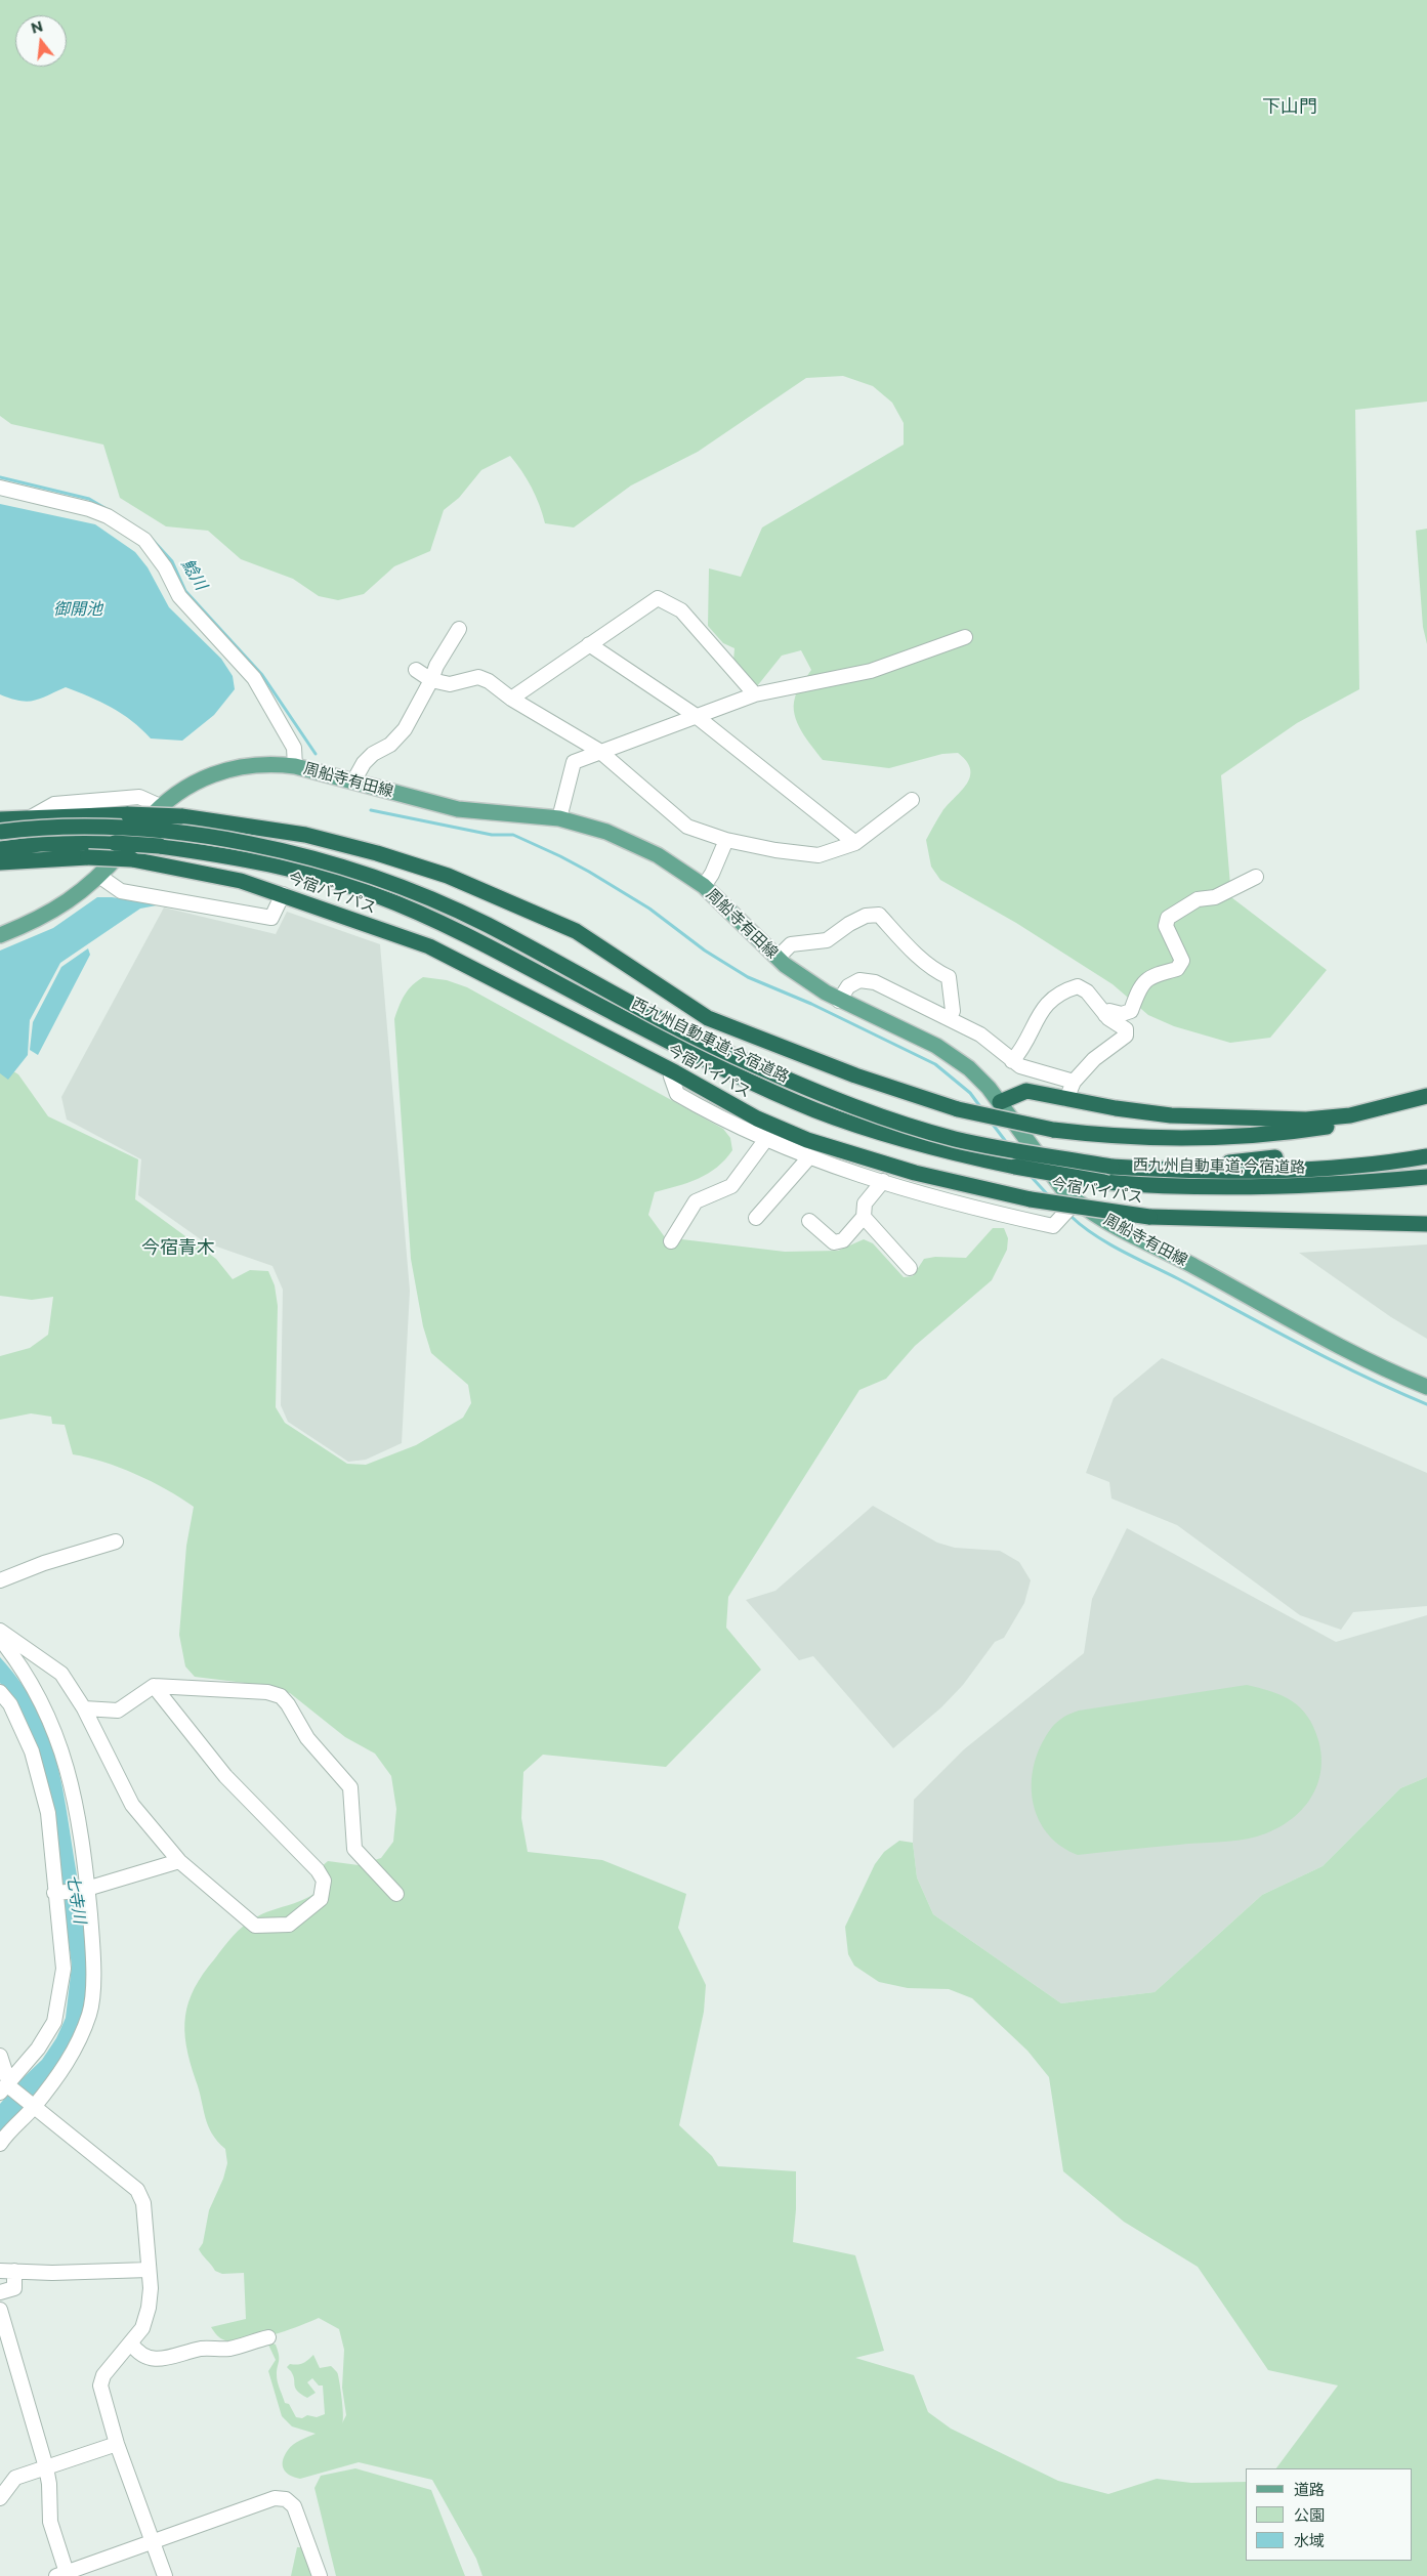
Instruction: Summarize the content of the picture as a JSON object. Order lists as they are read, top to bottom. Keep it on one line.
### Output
{"streets":{"highway":["今宿バイパス","西九州自動車道;今宿道路"],"main road":["周船寺有田線"]},"districts":["下山門","今宿青木"],"water":["鯰川","御開池","七寺川"],"legend":["道路","公園","水域"],"north":"top"}
